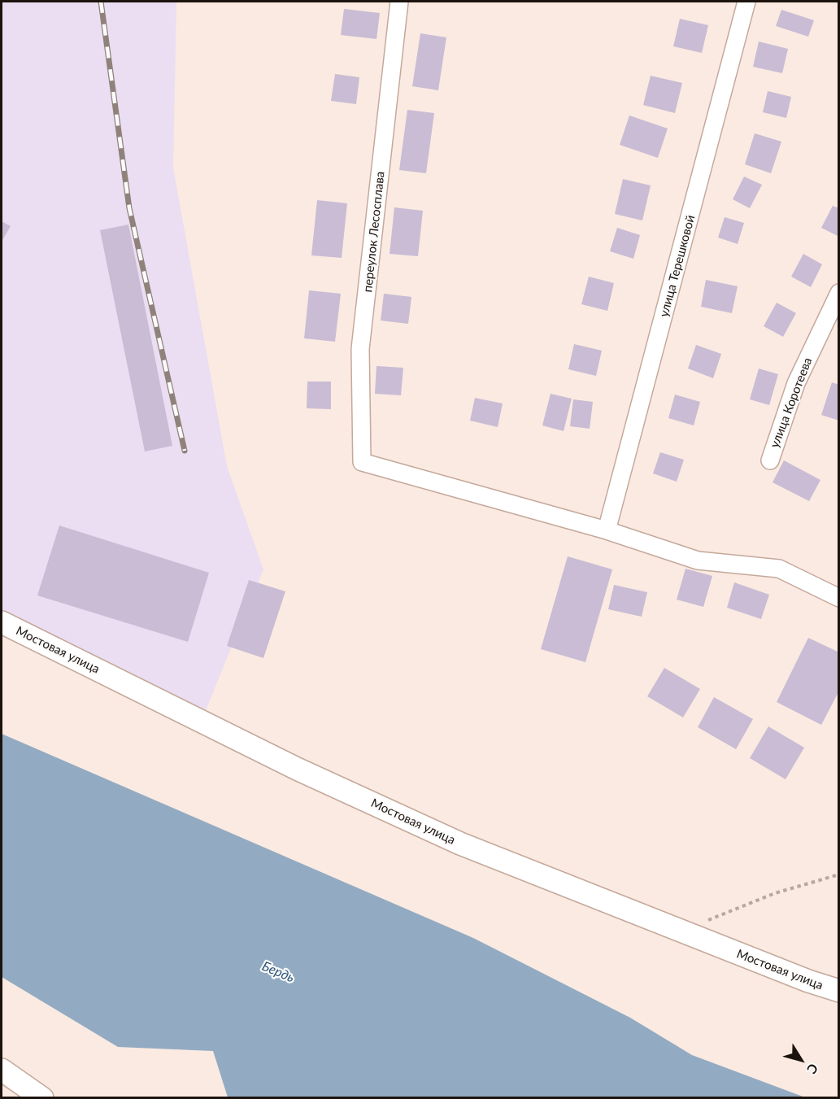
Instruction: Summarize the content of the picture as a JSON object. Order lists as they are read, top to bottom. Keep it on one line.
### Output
{"streets":{"street":["переулок Лесосплава","улица Терешковой","улица Коротеева","Мостовая улица"]},"crossings":[["переулок Лесосплава","улица Терешковой"]],"water":["Бердь"],"north":"bottom right"}
